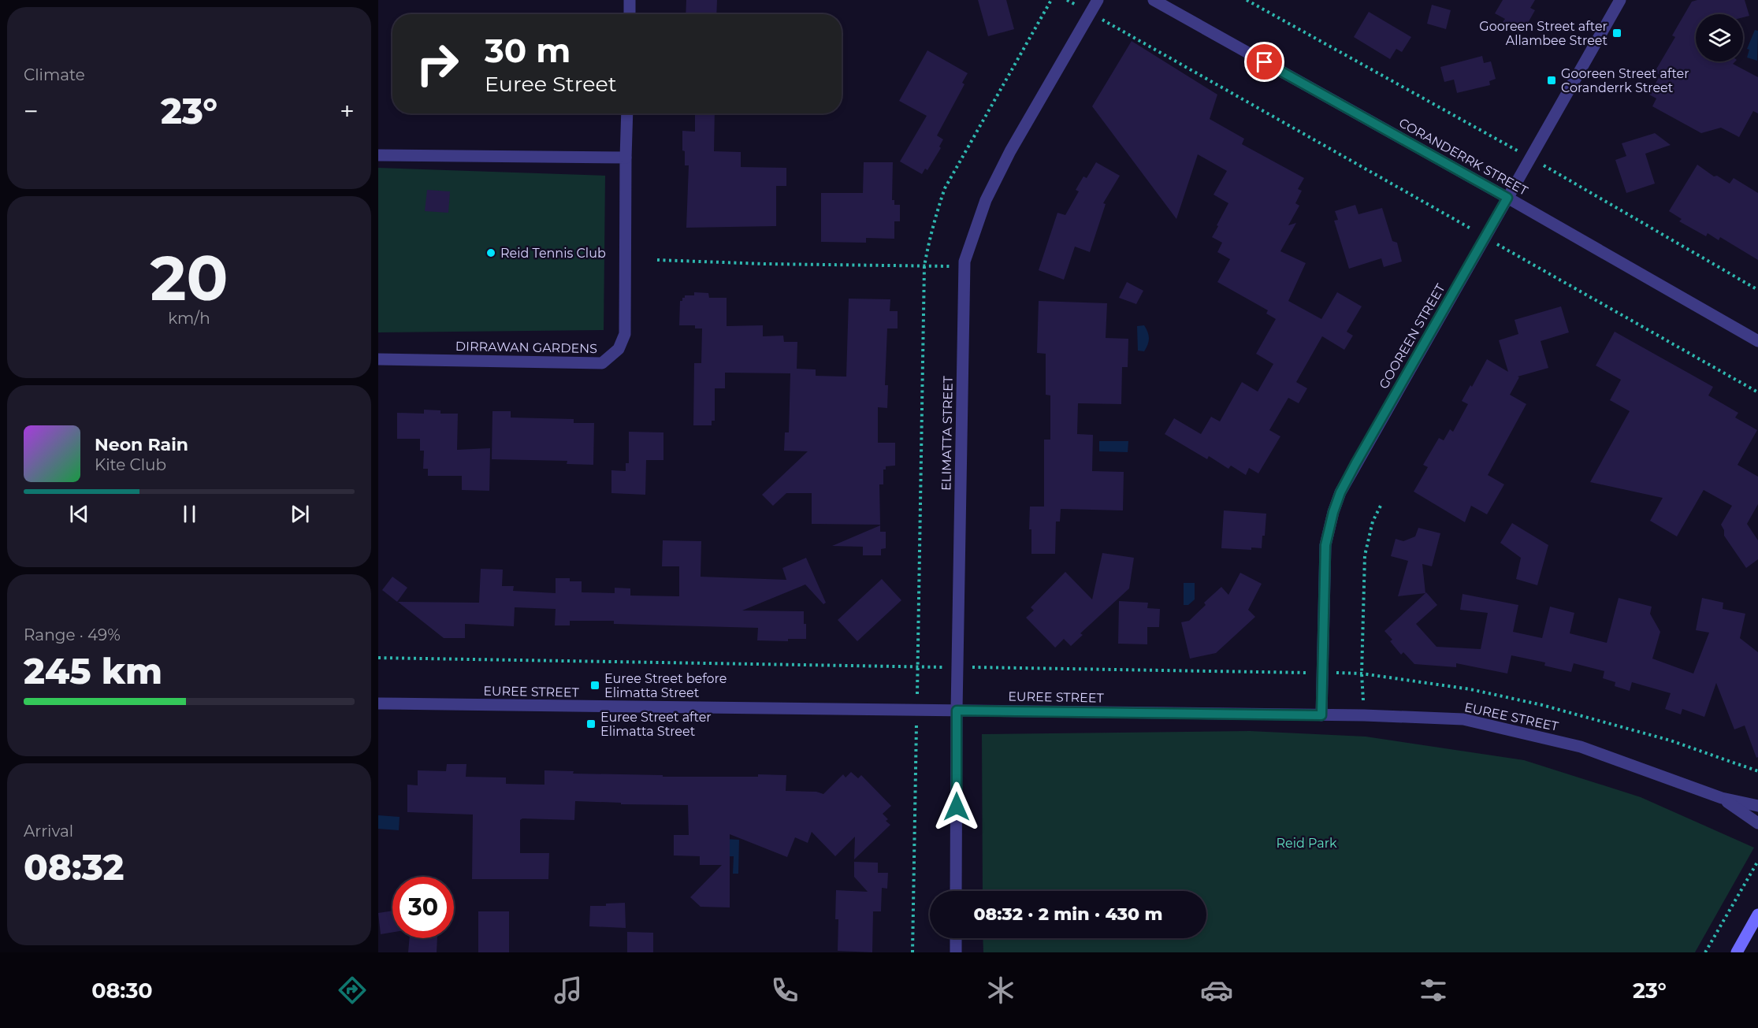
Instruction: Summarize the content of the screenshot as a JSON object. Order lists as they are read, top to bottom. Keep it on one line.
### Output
{"streets":{"street":["CORANDERRK STREET","GOOREEN STREET","DIRRAWAN GARDENS","ELIMATTA STREET","EUREE STREET"]},"crossings":[["CORANDERRK STREET","GOOREEN STREET"],["GOOREEN STREET","EUREE STREET"],["ELIMATTA STREET","EUREE STREET"]],"parks":["Reid Park"],"places":{"transit":["Gooreen Street after Allambee Street","Gooreen Street after Coranderrk Street","Euree Street before Elimatta Street","Euree Street after Elimatta Street"],"other":["Reid Tennis Club"]},"page":{"tile":["Climate",["20","km/h"],["Range · 49%","245 km"],["Arrival","08:32"]],"turn":["30 m","Euree Street"],"heat":["−","23°","+"],"song":["Neon Rain","Kite Club"],"limit":"30","trip":"08:32 · 2 min · 430 m","tabs":["08:30","23°"]}}
